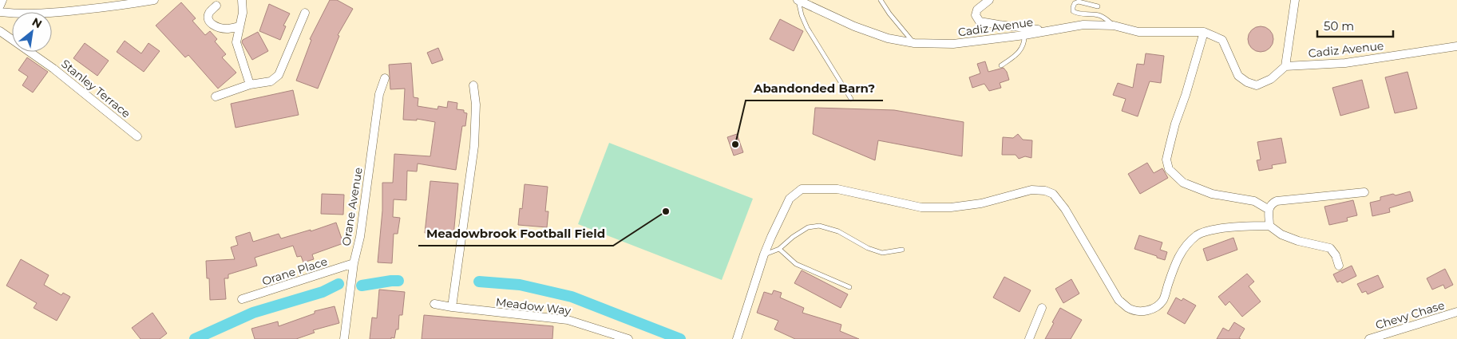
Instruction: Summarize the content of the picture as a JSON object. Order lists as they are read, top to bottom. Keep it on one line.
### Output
{"streets":{"street":["Cadiz Avenue","Stanley Terrace","Orane Avenue","Orane Place","Meadow Way","Chevy Chase"]},"crossings":[["Orane Avenue","Orane Place"]],"places":["Abandonded Barn?","Meadowbrook Football Field"],"scale_bar":"50 m","north":"top right"}
